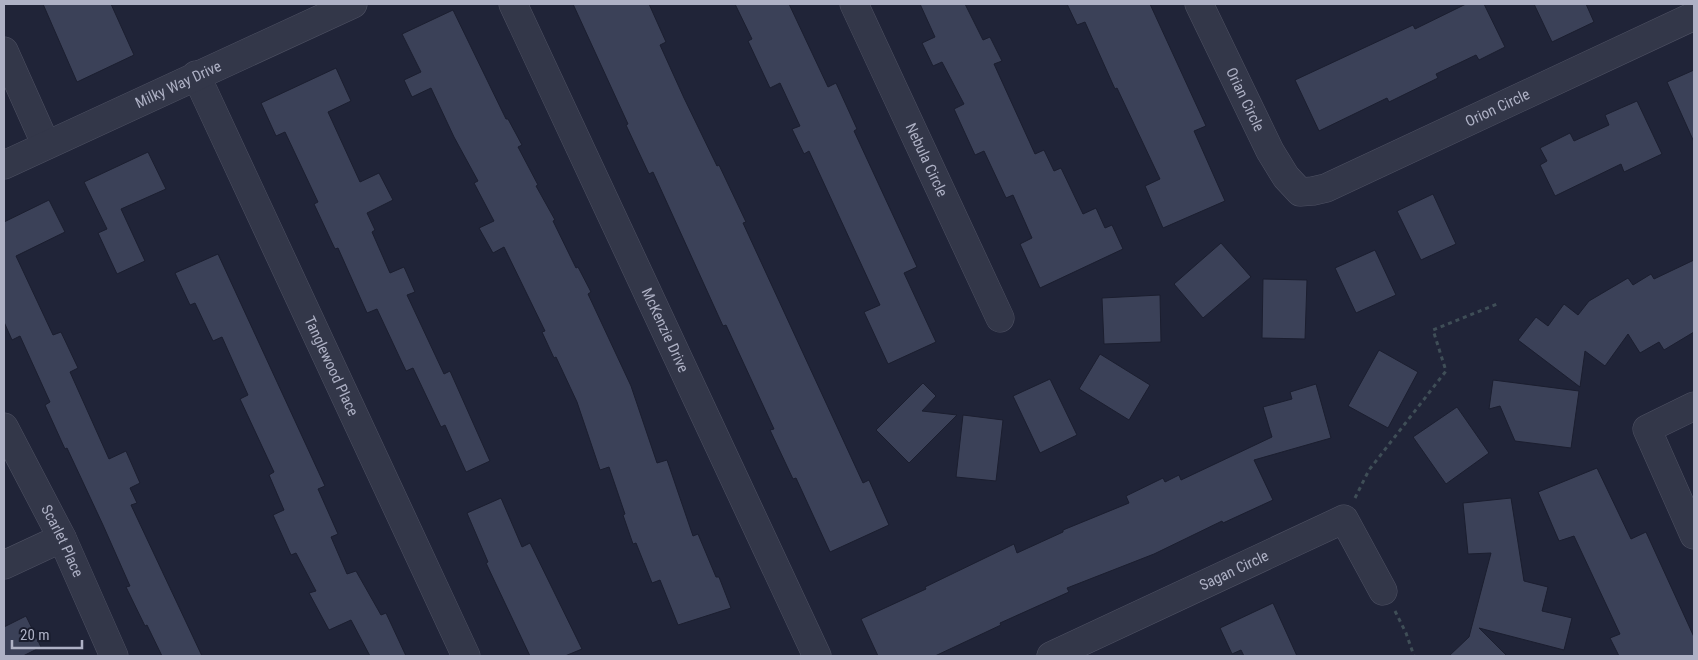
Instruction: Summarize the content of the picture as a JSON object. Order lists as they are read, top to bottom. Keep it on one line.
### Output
{"streets":{"street":["Milky Way Drive","Orian Circle","Orion Circle","Nebula Circle","McKenzie Drive","Tanglewood Place","Scarlet Place","Sagan Circle"]},"crossings":[["Milky Way Drive","Tanglewood Place"],["Orian Circle","Orion Circle"]],"scale_bar":"20 m"}
